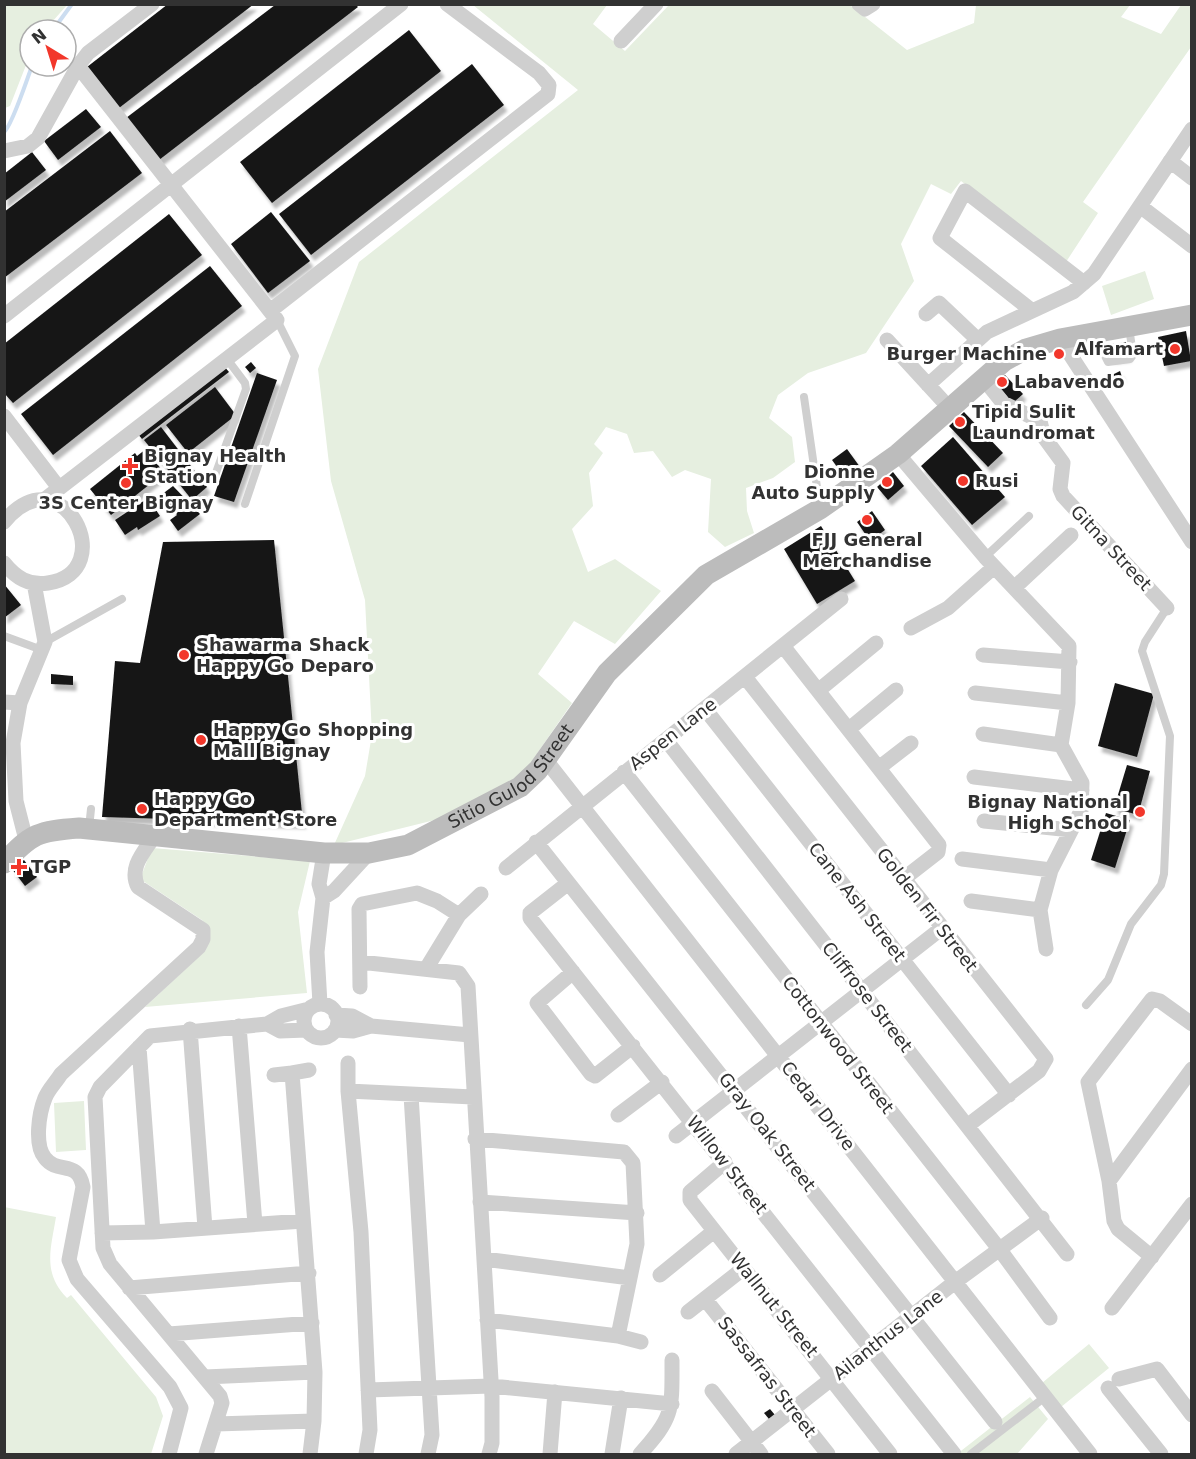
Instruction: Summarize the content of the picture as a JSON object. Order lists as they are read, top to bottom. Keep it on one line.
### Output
{"streets":{"main road":["Sitio Gulod Street"],"street":["Gitna Street","Aspen Lane","Cane Ash Street","Golden Fir Street","Cliffrose Street","Cottonwood Street","Cedar Drive","Gray Oak Street","Willow Street","Wallnut Street","Ailanthus Lane","Sassafras Street"]},"crossings":[["Gitna Street","Sitio Gulod Street"],["Aspen Lane","Cane Ash Street"],["Aspen Lane","Golden Fir Street"],["Aspen Lane","Cliffrose Street"],["Aspen Lane","Cottonwood Street"],["Aspen Lane","Cedar Drive"],["Aspen Lane","Gray Oak Street"],["Sitio Gulod Street","Cedar Drive"],["Cane Ash Street","Golden Fir Street"],["Golden Fir Street","Cliffrose Street"],["Cliffrose Street","Ailanthus Lane"],["Cottonwood Street","Ailanthus Lane"],["Cedar Drive","Ailanthus Lane"],["Gray Oak Street","Willow Street"],["Gray Oak Street","Ailanthus Lane"],["Willow Street","Wallnut Street"],["Willow Street","Ailanthus Lane"],["Wallnut Street","Ailanthus Lane"],["Wallnut Street","Sassafras Street"],["Ailanthus Lane","Sassafras Street"]],"places":{"other":["Alfamart","Burger Machine","Labavendo","Tipid Sulit Laundromat","Rusi","Dionne Auto Supply","3S Center Bignay","FJJ General Merchandise","Shawarma Shack Happy Go Deparo","Happy Go Shopping Mall Bignay","Happy Go Department Store","Bignay National High School"],"health":["Bignay Health Station","TGP"]},"north":"top left"}
